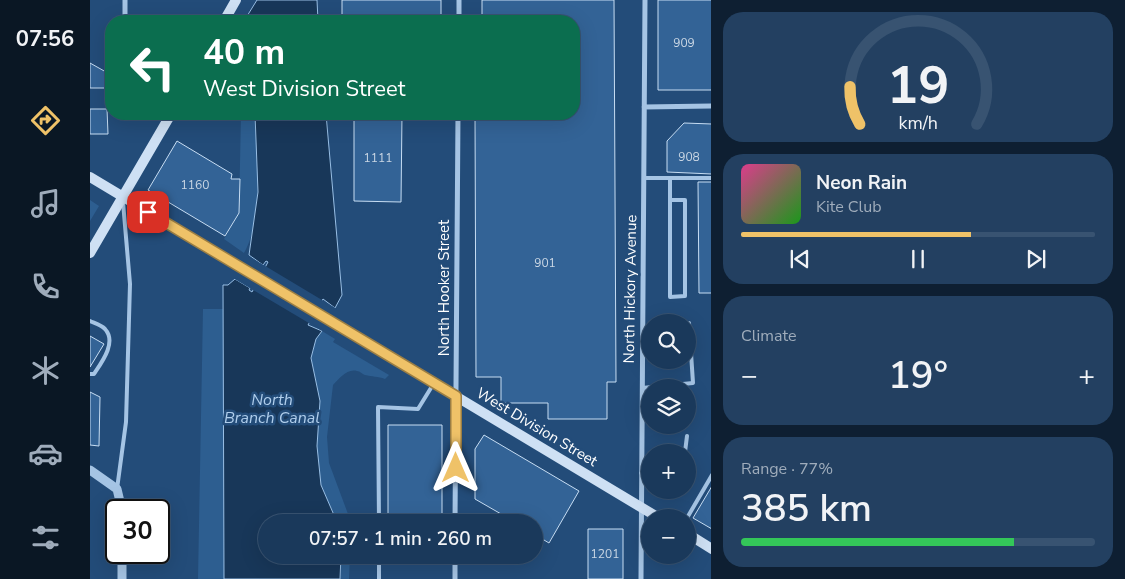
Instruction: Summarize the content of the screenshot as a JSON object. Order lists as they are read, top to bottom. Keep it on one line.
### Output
{"streets":{"main road":["West Division Street"],"street":["North Hooker Street","North Hickory Avenue"]},"crossings":[["North Hooker Street","West Division Street"],["North Hickory Avenue","West Division Street"]],"water":["North Branch Canal"],"house_numbers":["909","908","1111","1160","901","1201"],"page":{"tabs":"07:56","turn":["40 m","West Division Street"],"song":["Neon Rain","Kite Club"],"tile":["Climate",["Range · 77%","385 km"]],"map_buttons":["+","−"],"heat":["−","19°","+"],"limit":"30","trip":"07:57 · 1 min · 260 m","gauge":["19","km/h"]}}
